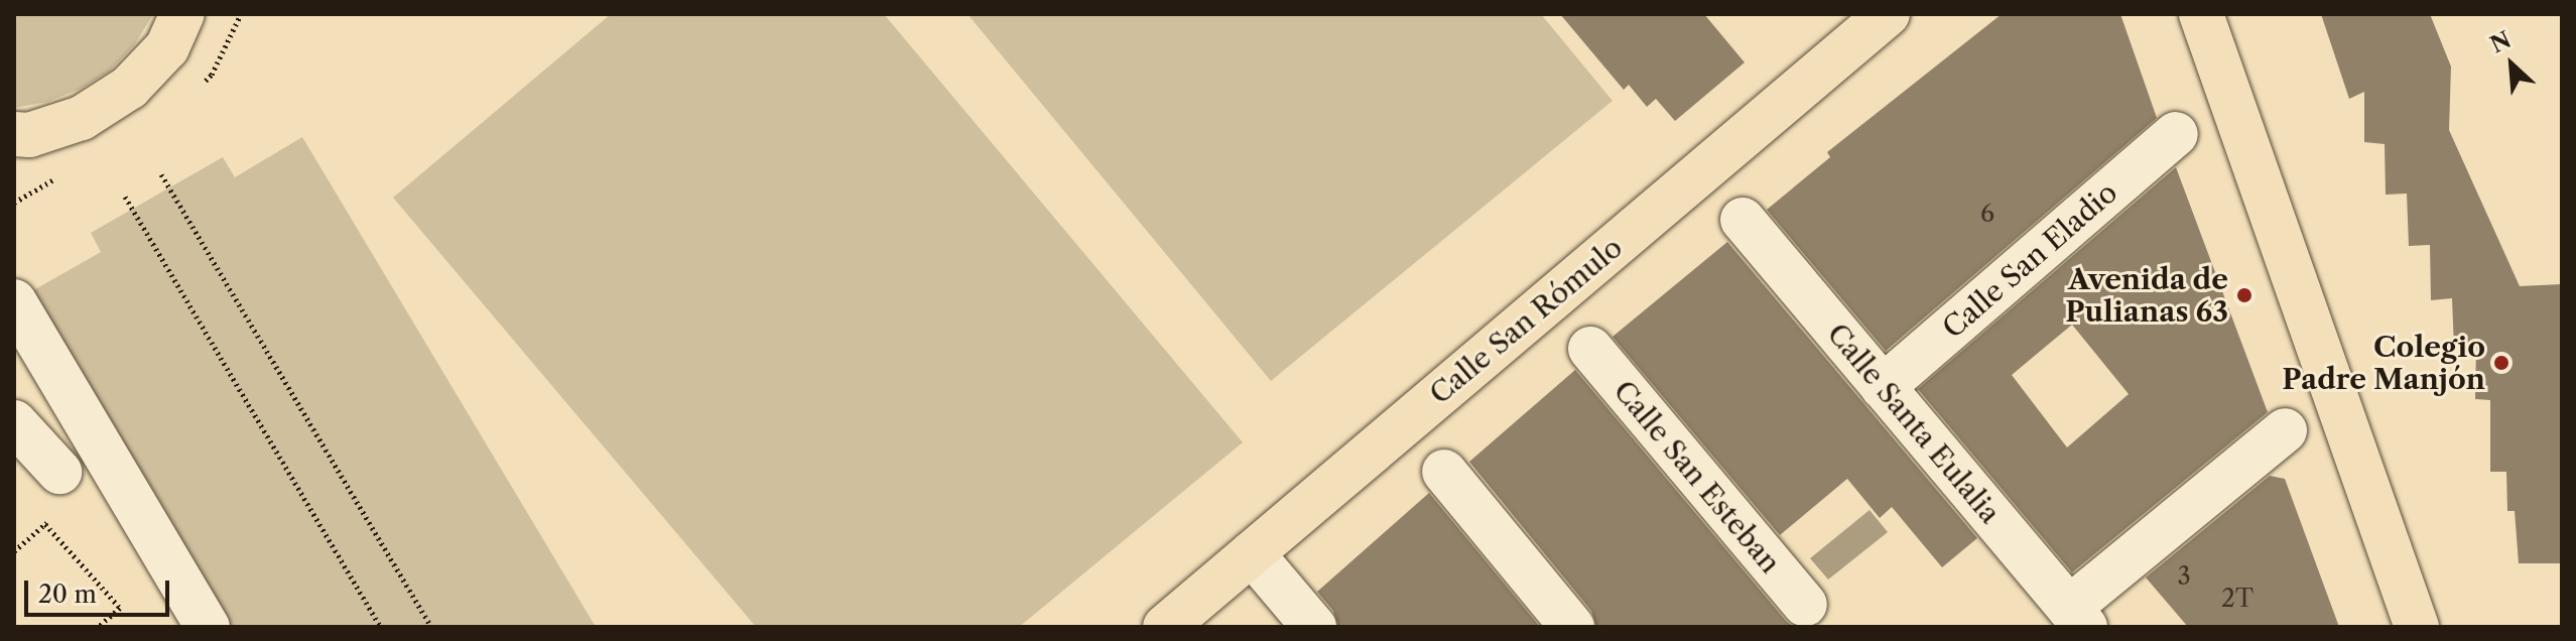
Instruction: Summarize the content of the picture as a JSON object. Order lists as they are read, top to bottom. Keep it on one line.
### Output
{"streets":{"main road":["Calle San Rómulo"],"street":["Calle San Eladio","Calle Santa Eulalia","Calle San Esteban"]},"crossings":[["Calle San Eladio","Calle Santa Eulalia"]],"places":["Avenida de Pulianas 63","Colegio Padre Manjón"],"house_numbers":["6","3","2T"],"scale_bar":"20 m","north":"top left"}
